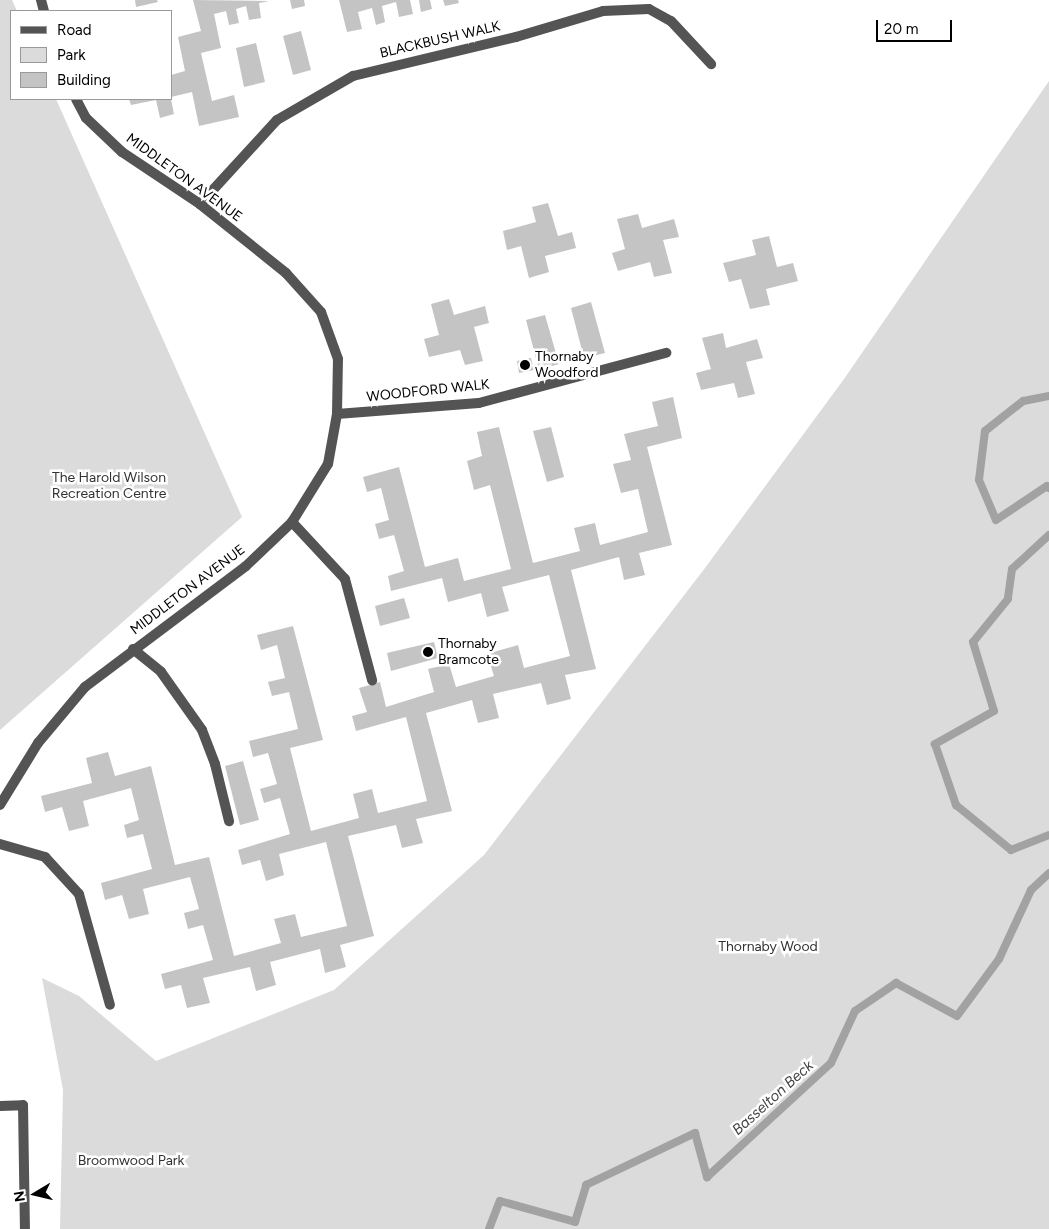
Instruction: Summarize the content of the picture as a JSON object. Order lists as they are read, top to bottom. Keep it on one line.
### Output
{"streets":{"street":["BLACKBUSH WALK","MIDDLETON AVENUE","WOODFORD WALK"]},"crossings":[["BLACKBUSH WALK","MIDDLETON AVENUE"],["MIDDLETON AVENUE","WOODFORD WALK"]],"water":["Basselton Beck"],"parks":["The Harold Wilson Recreation Centre","Thornaby Wood","Broomwood Park"],"places":["Thornaby Woodford","Thornaby Bramcote"],"legend":["Road","Park","Building"],"scale_bar":"20 m","north":"left"}
